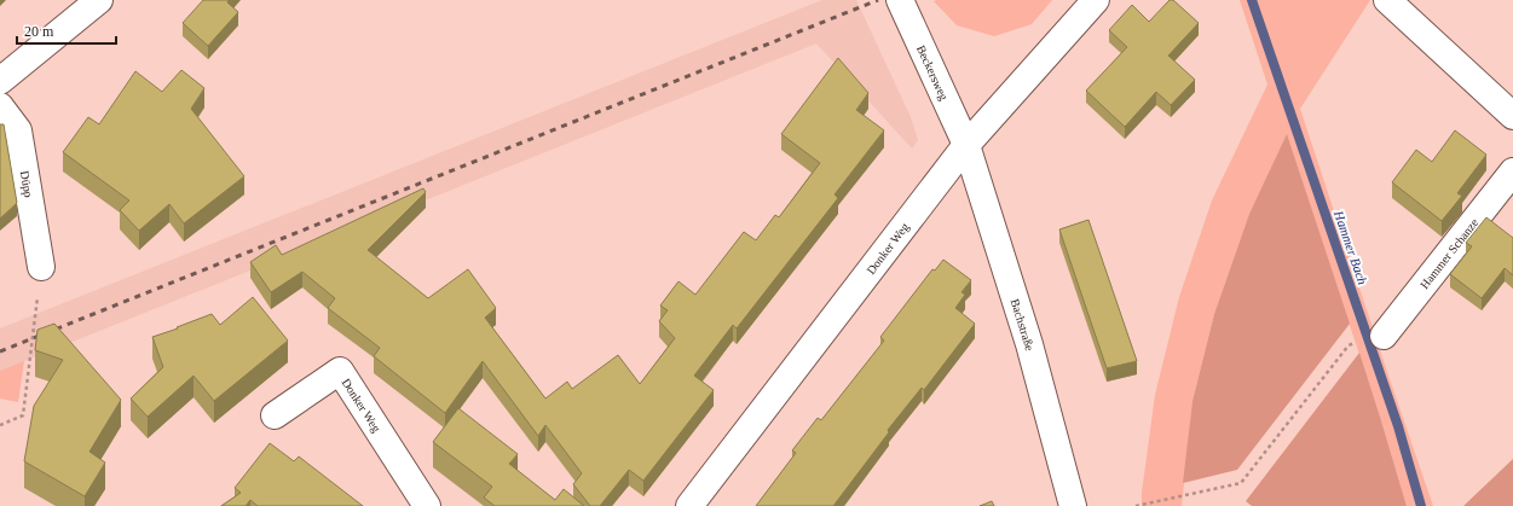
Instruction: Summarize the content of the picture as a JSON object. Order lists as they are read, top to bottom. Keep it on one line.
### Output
{"streets":{"street":["Beckersweg","Düpp","Donker Weg","Hammer Schanze","Bachstraße"]},"crossings":[["Beckersweg","Donker Weg"],["Beckersweg","Bachstraße"],["Donker Weg","Bachstraße"]],"water":["Hammer Bach"],"scale_bar":"20 m"}
